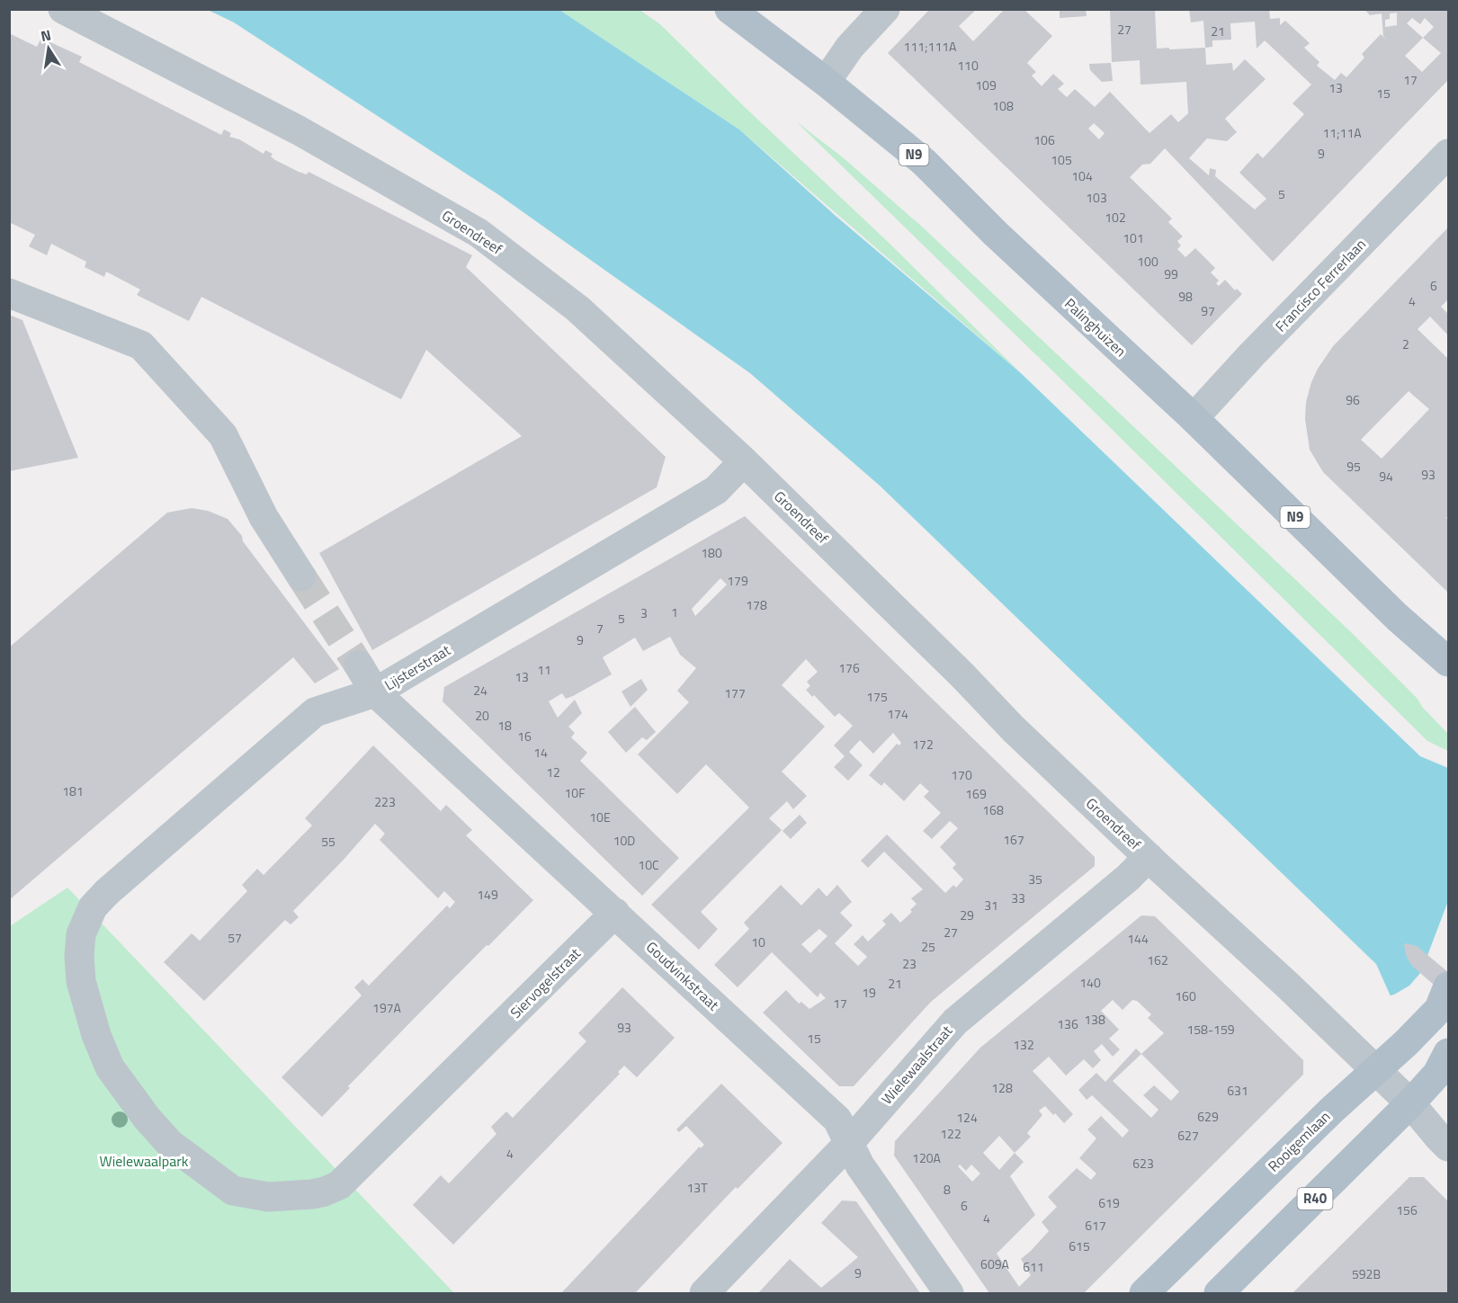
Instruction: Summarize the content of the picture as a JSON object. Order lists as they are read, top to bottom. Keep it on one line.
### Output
{"streets":{"main road":["N9","Palinghuizen","Rooigemlaan","R40"],"street":["Groendreef","Francisco Ferrerlaan","Lijsterstraat","Goudvinkstraat","Siervogelstraat","Wielewaalstraat"]},"crossings":[["Groendreef","Lijsterstraat"],["Groendreef","Wielewaalstraat"],["Groendreef","Rooigemlaan"],["Groendreef","R40"],["Francisco Ferrerlaan","Palinghuizen"],["Lijsterstraat","Goudvinkstraat"],["Lijsterstraat","Siervogelstraat"],["Goudvinkstraat","Siervogelstraat"],["Goudvinkstraat","Wielewaalstraat"]],"parks":["Wielewaalpark"],"house_numbers":["27","21","111;111A","110","17","109","13","15","108","11;11A","106","9","105","104","5","103","102","101","100","99","6","98","4","97","2","96","95","93","94","180","179","178","1","3","5","7","9","176","11","13","24","177","175","174","20","18","16","172","14","12","170","181","10F","169","223","168","10E","167","10D","55","10C","35","149","33","31","29","27","57","144","10","25","162","23","140","21","19","160","17","197A","138","136","93","158-159","15","132","128","631","629","124","122","627","4","120A","623","13T","8","619","6","156","4","617","615","609A","611","9","592B"],"north":"top"}
